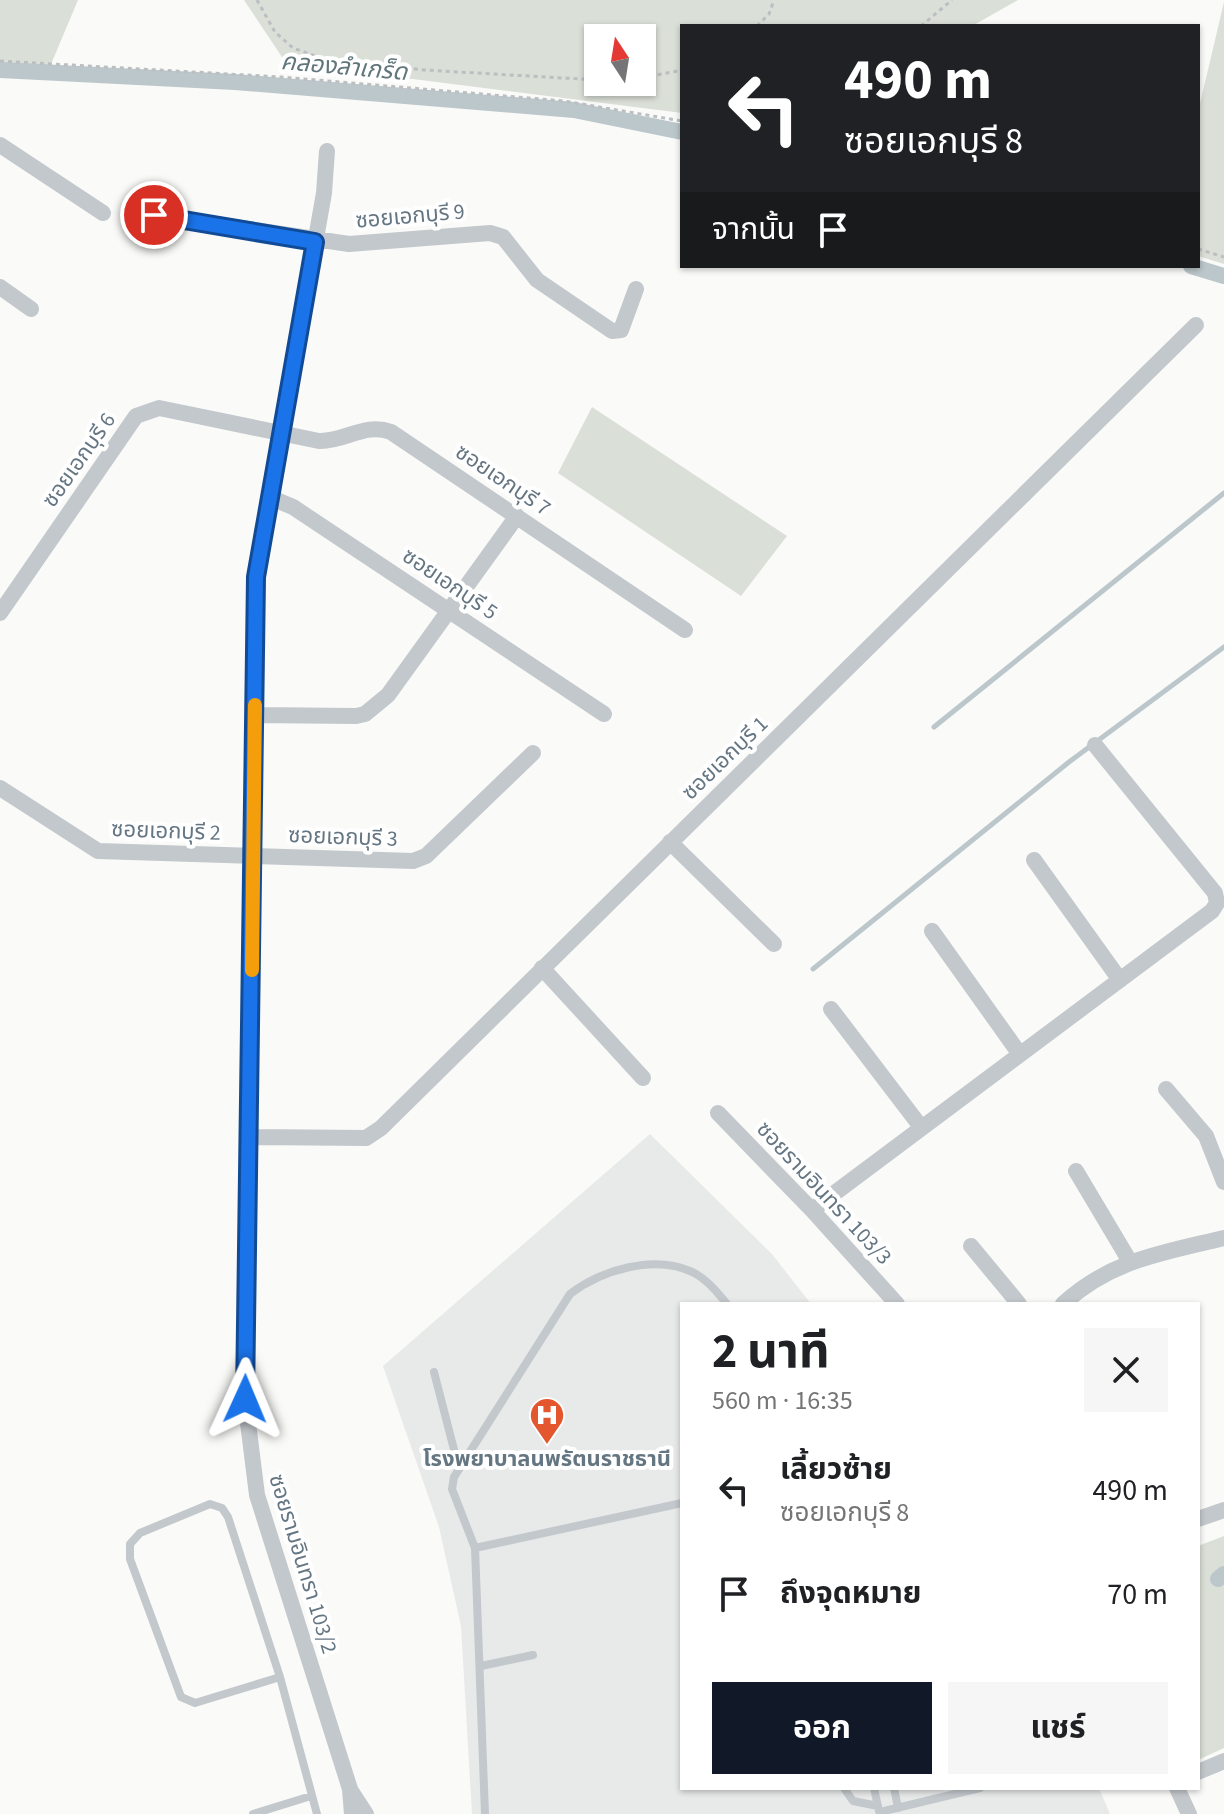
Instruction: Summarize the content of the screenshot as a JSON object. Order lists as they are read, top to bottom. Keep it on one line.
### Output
{"streets":{"street":["ซอยเอกบุรี 9","ซอยเอกบุรี 6","ซอยเอกบุรี 7","ซอยเอกบุรี 5","ซอยเอกบุรี 1","ซอยเอกบุรี 2","ซอยเอกบุรี 3","ซอยรามอินทรา 103/3","ซอยรามอินทรา 103/2"]},"crossings":[["ซอยเอกบุรี 9","ซอยรามอินทรา 103/2"],["ซอยเอกบุรี 6","ซอยเอกบุรี 7"],["ซอยเอกบุรี 6","ซอยรามอินทรา 103/2"],["ซอยเอกบุรี 7","ซอยรามอินทรา 103/2"],["ซอยเอกบุรี 5","ซอยรามอินทรา 103/2"],["ซอยเอกบุรี 1","ซอยรามอินทรา 103/2"],["ซอยเอกบุรี 2","ซอยเอกบุรี 3"],["ซอยเอกบุรี 2","ซอยรามอินทรา 103/2"],["ซอยเอกบุรี 3","ซอยรามอินทรา 103/2"]],"water":["คลองลำเกร็ด"],"places":{"hospital":["โรงพยาบาลนพรัตนราชธานี"]},"north":"top","page":{"turn":["490 m","ซอยเอกบุรี 8"],"then":"จากนั้น","heading":["2 นาที","560 m · 16:35"],"list":[{"name":"เลี้ยวซ้าย","note":"ซอยเอกบุรี 8","value":"490 m"},{"name":"ถึงจุดหมาย","value":"70 m"}],"buttons":["ออก","แชร์"]}}
